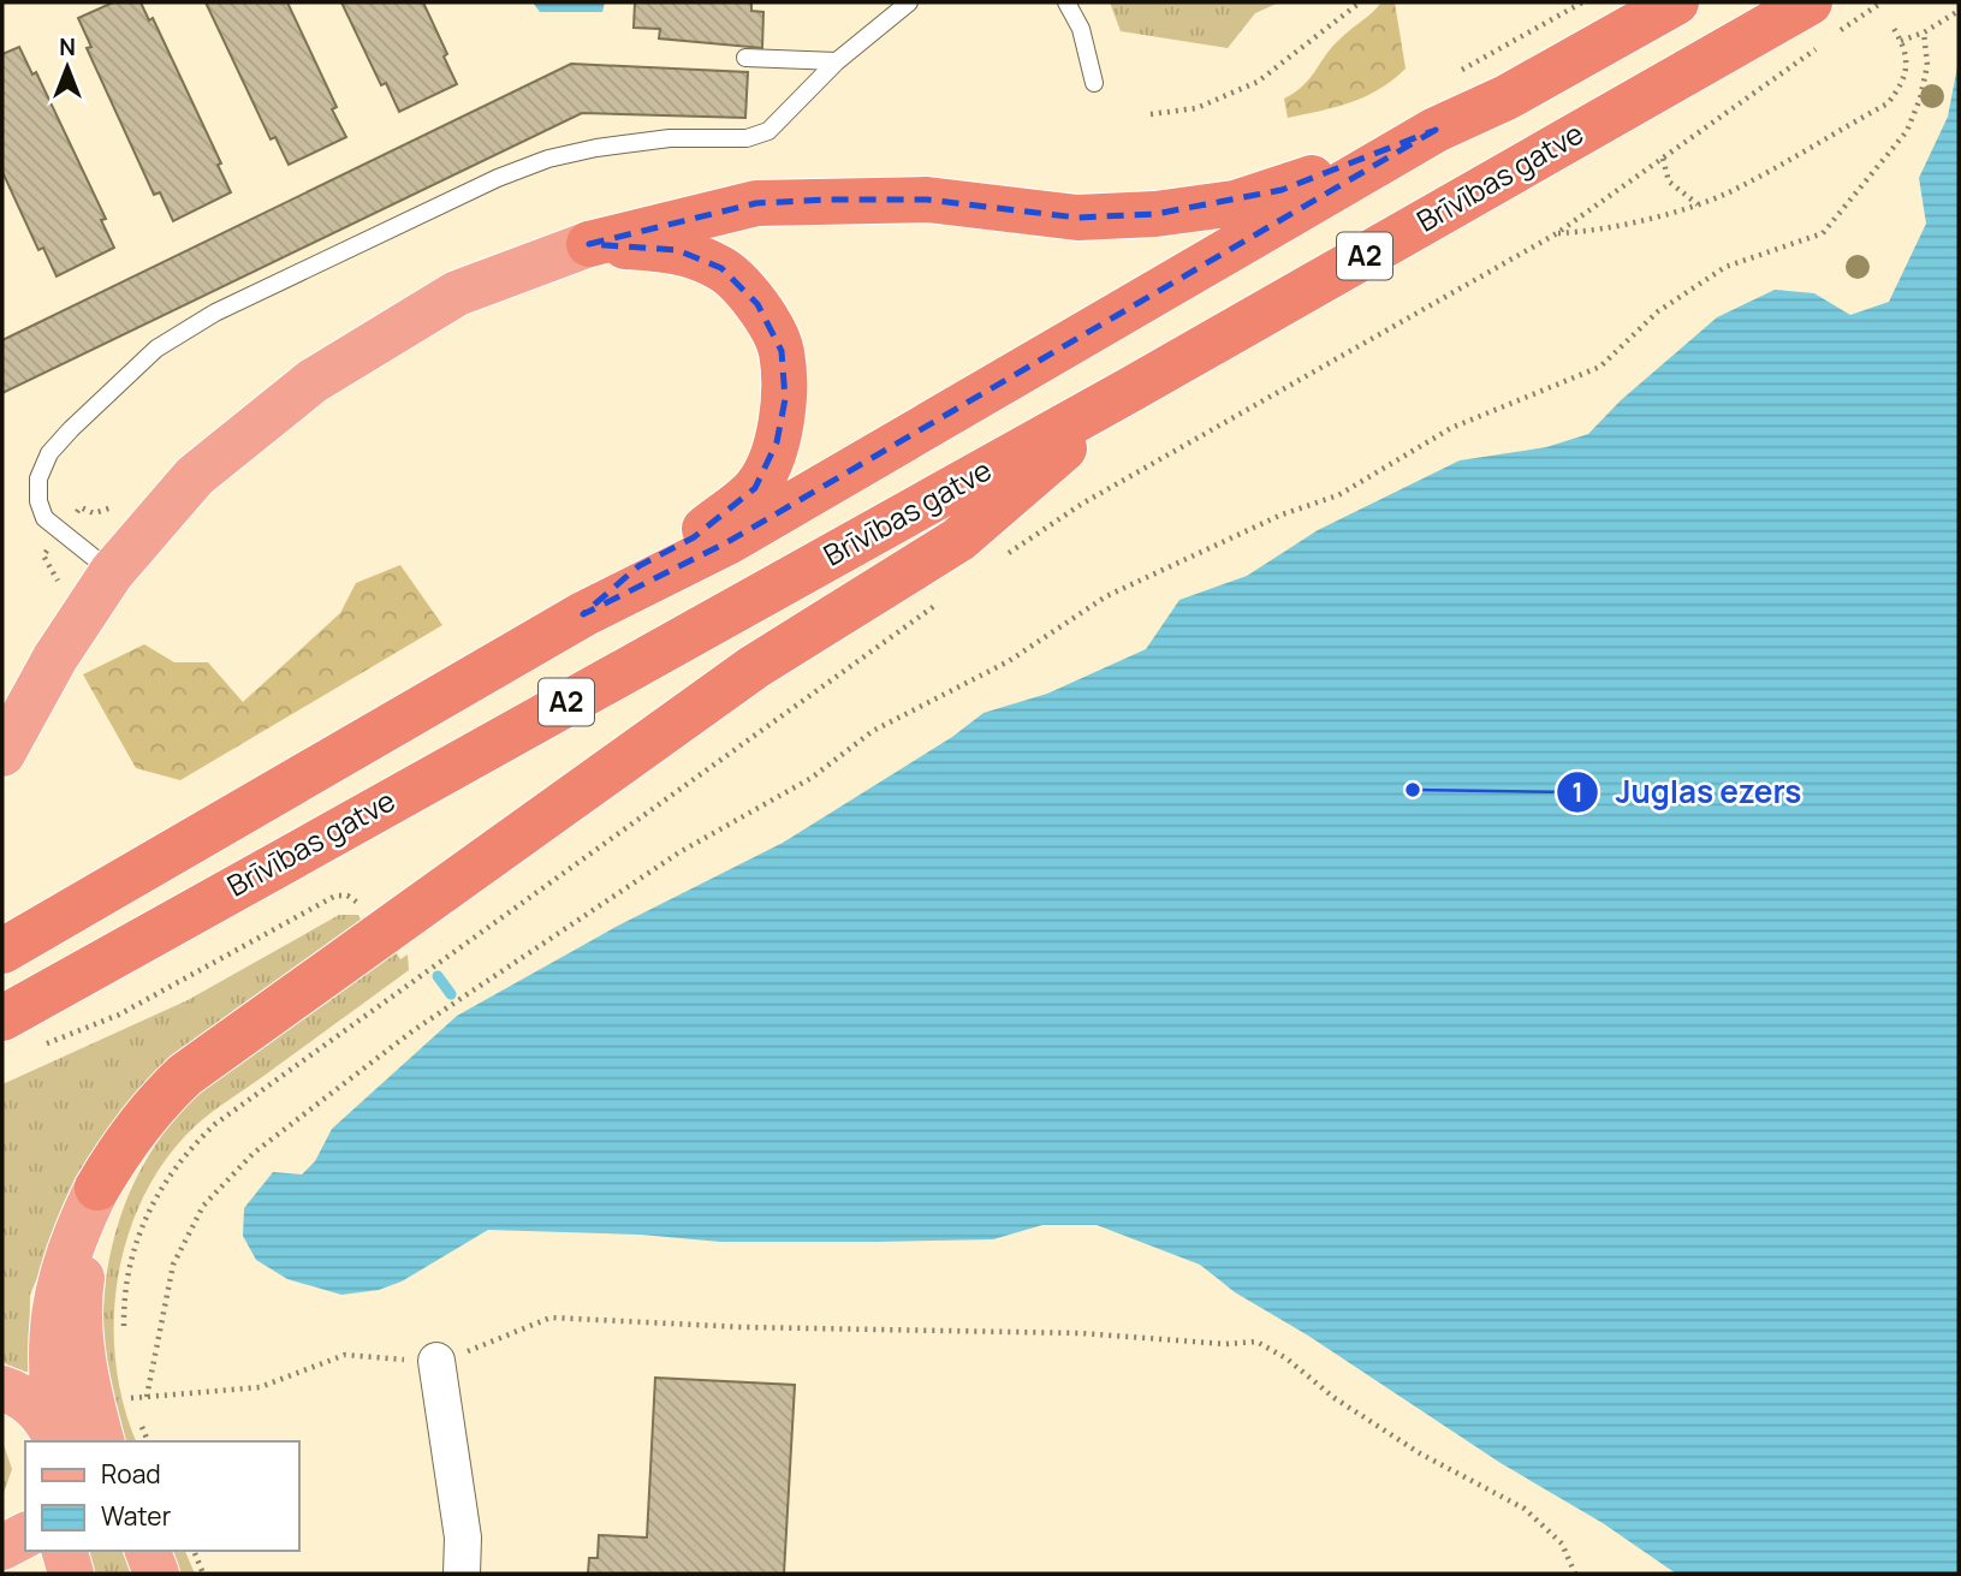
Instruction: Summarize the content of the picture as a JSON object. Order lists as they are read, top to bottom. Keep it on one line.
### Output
{"streets":{"highway":["Brīvības gatve","A2"]},"places":["Juglas ezers"],"legend":["Road","Water"],"north":"top"}
